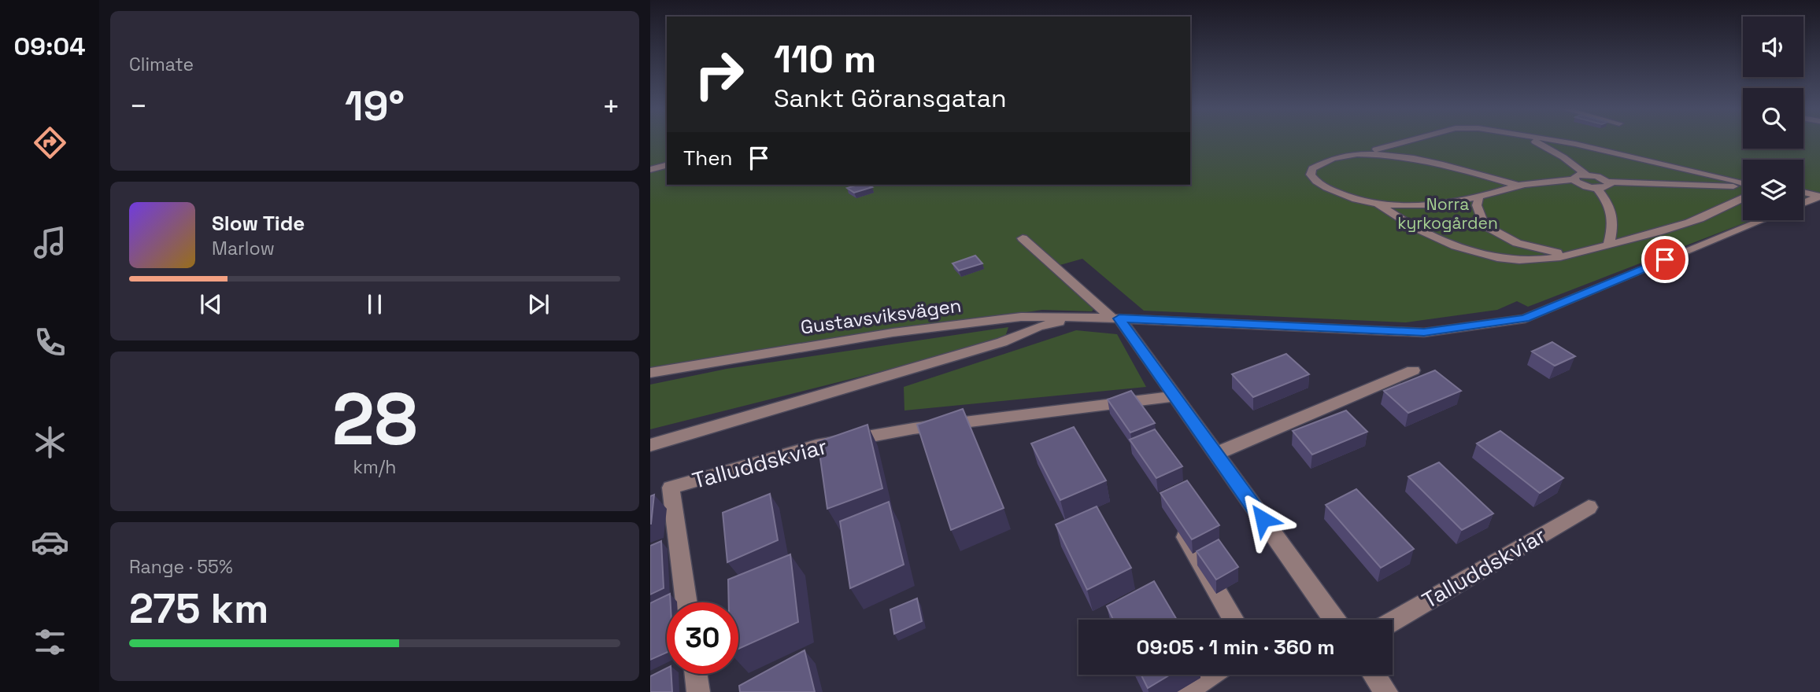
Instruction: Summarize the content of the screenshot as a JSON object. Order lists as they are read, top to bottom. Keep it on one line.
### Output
{"streets":{"street":["Gustavsviksvägen","Talluddskviar"]},"parks":["Norra kyrkogården"],"page":{"tabs":"09:04","tile":["Climate",["28","km/h"],["Range · 55%","275 km"]],"turn":["110 m","Sankt Göransgatan"],"heat":["−","19°","+"],"then":"Then","song":["Slow Tide","Marlow"],"limit":"30","trip":"09:05 · 1 min · 360 m"}}
